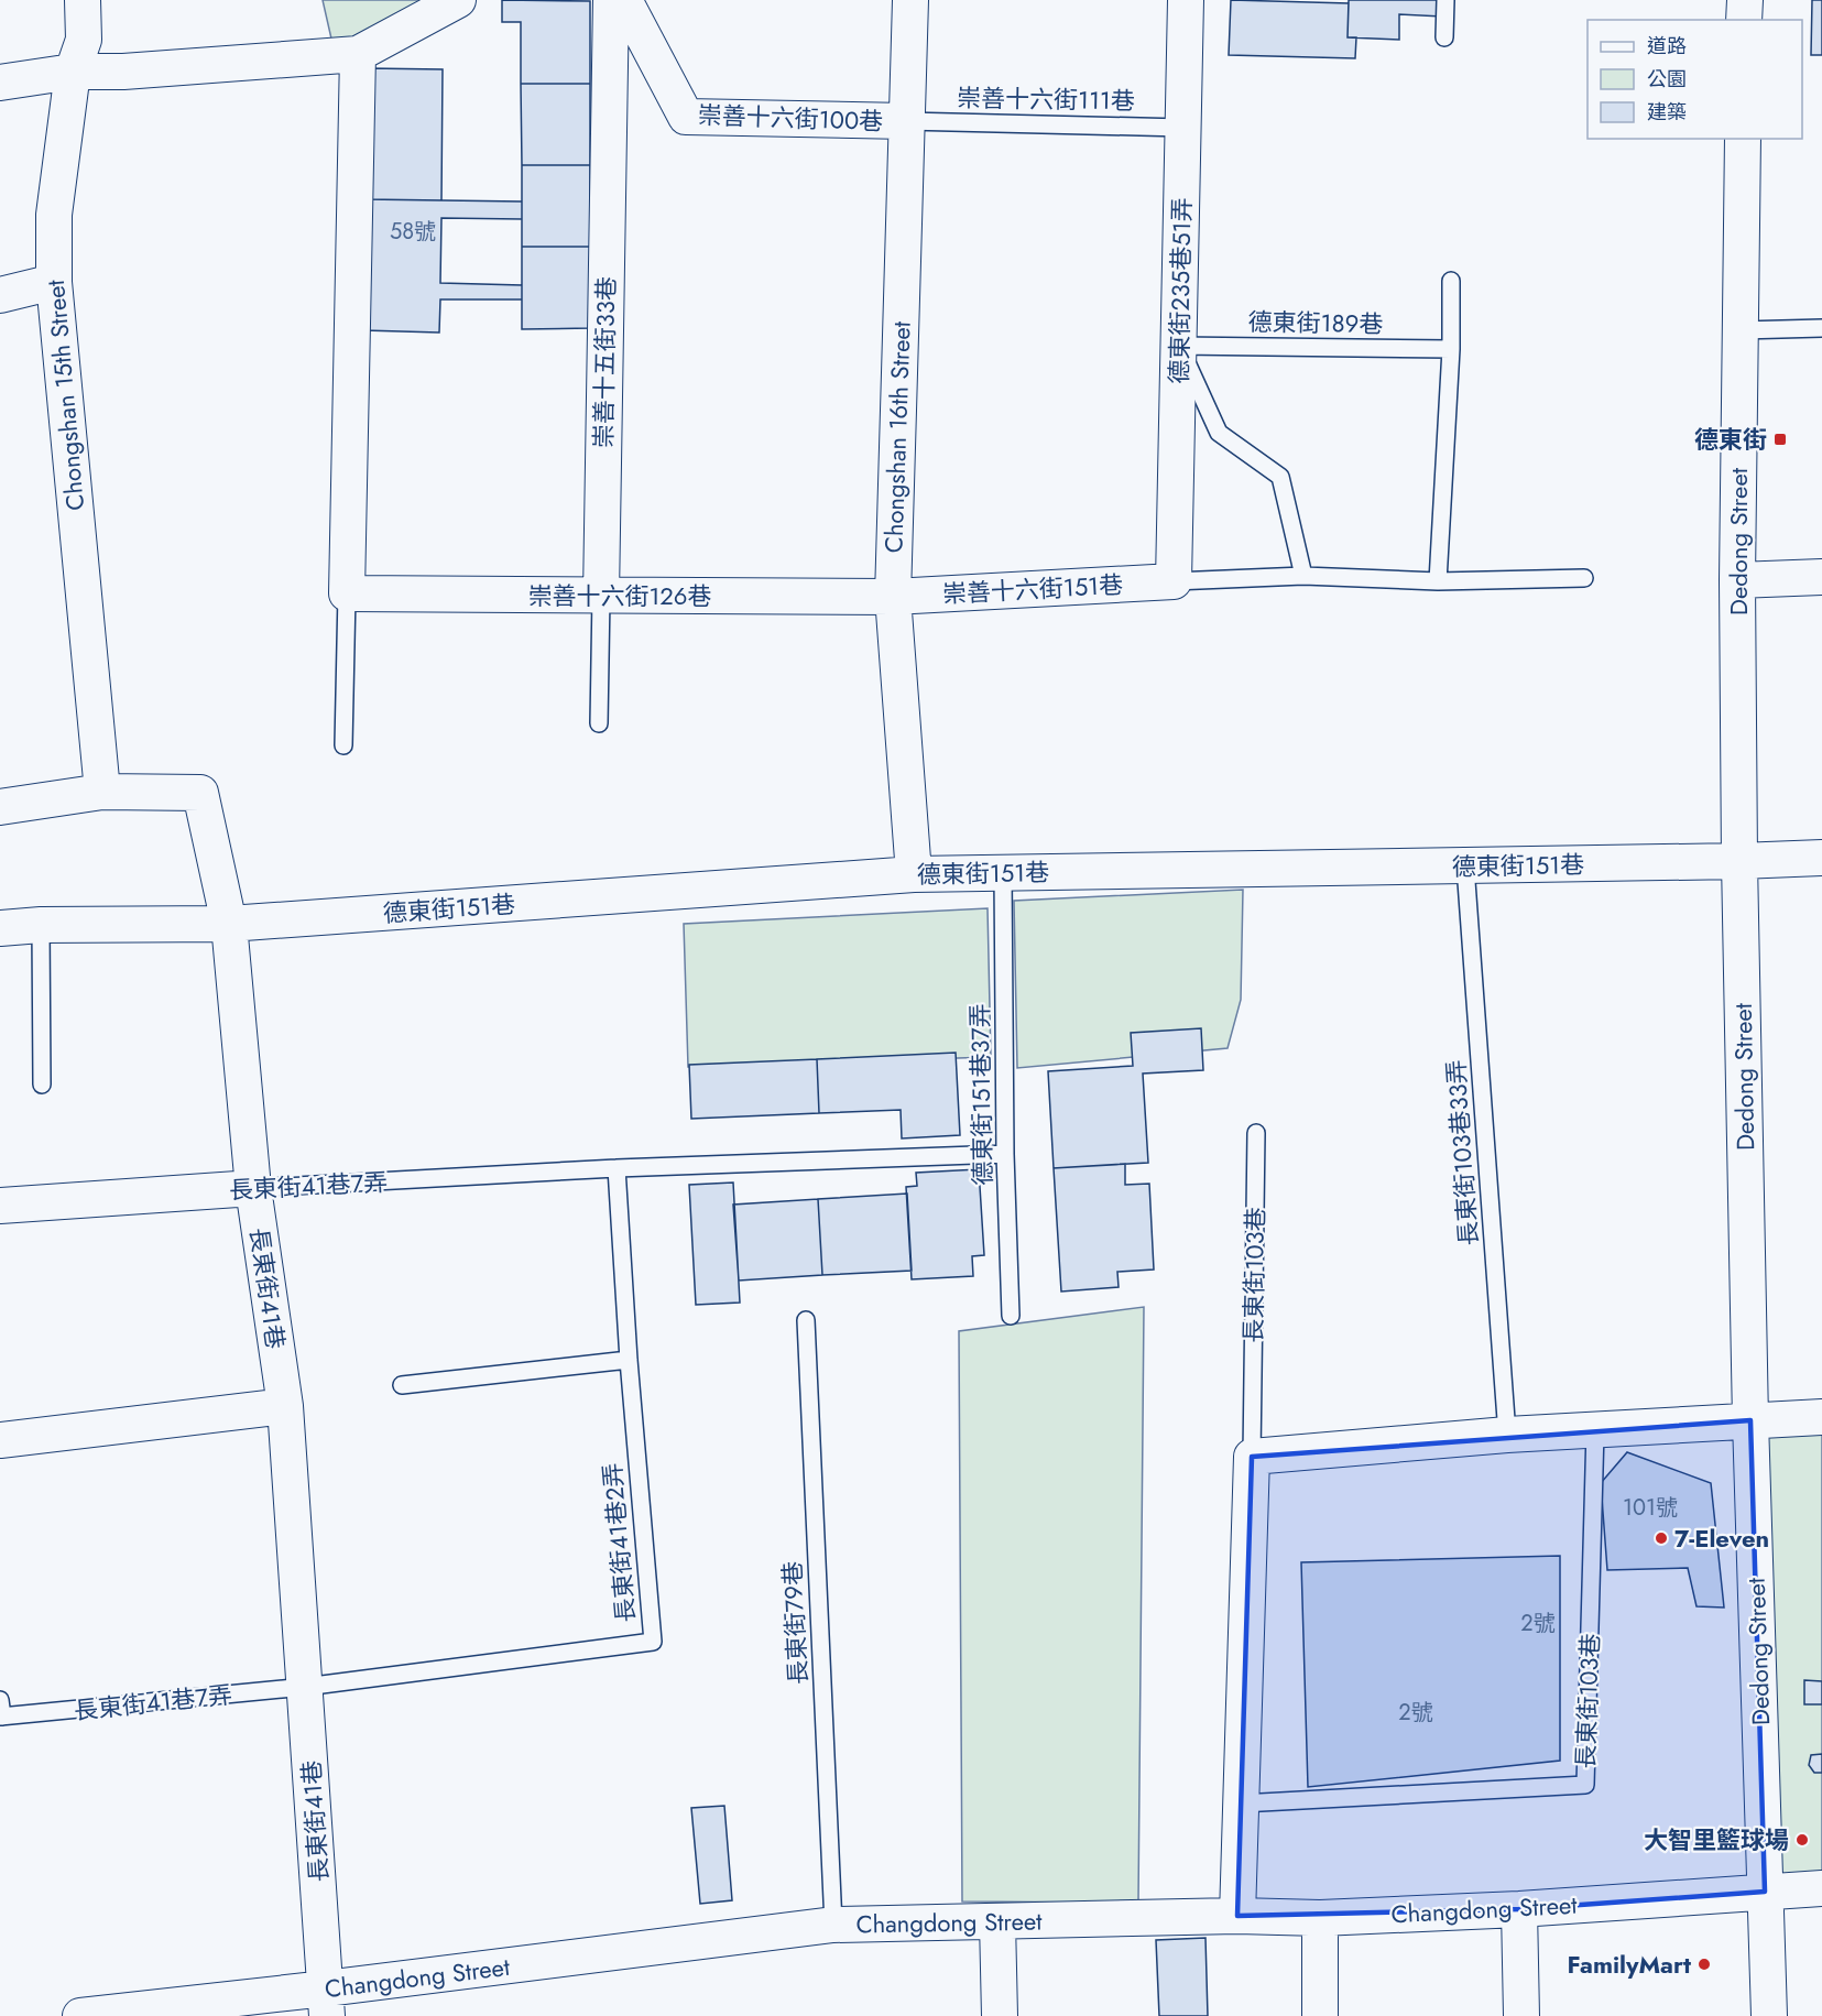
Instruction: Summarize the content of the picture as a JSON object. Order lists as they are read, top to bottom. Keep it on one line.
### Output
{"streets":{"street":["崇善十六街100巷","德東街235巷51弄","崇善十五街33巷","Chongshan 15th Street","Chongshan 16th Street","Dedong Street","崇善十六街151巷","崇善十六街126巷","德東街151巷","長東街41巷7弄","長東街103巷","長東街41巷","Changdong Street"],"lane":["崇善十六街111巷","德東街189巷","德東街151巷37弄","長東街103巷33弄","長東街41巷2弄","長東街79巷"]},"crossings":[["崇善十六街111巷","崇善十六街100巷"],["崇善十六街111巷","德東街235巷51弄"],["崇善十六街111巷","Chongshan 16th Street"],["崇善十六街100巷","Chongshan 16th Street"],["德東街235巷51弄","德東街189巷"],["德東街235巷51弄","崇善十六街151巷"],["崇善十五街33巷","崇善十六街126巷"],["Chongshan 15th Street","長東街41巷"],["Chongshan 16th Street","崇善十六街151巷"],["Chongshan 16th Street","崇善十六街126巷"],["Chongshan 16th Street","德東街151巷"],["Dedong Street","德東街151巷"],["Dedong Street","Changdong Street"],["崇善十六街151巷","崇善十六街126巷"],["德東街151巷","德東街151巷37弄"],["德東街151巷","長東街103巷33弄"],["德東街151巷","長東街41巷"],["德東街151巷37弄","長東街41巷7弄"],["長東街41巷7弄","長東街41巷"],["長東街41巷7弄","長東街41巷2弄"],["長東街103巷","Changdong Street"],["長東街41巷","長東街41巷2弄"],["長東街41巷","Changdong Street"],["長東街79巷","Changdong Street"]],"places":{"transit":["德東街"],"other":["7-Eleven","大智里籃球場","FamilyMart"]},"house_numbers":["58號","101號","2號","2號"],"legend":["道路","公園","建築"]}
